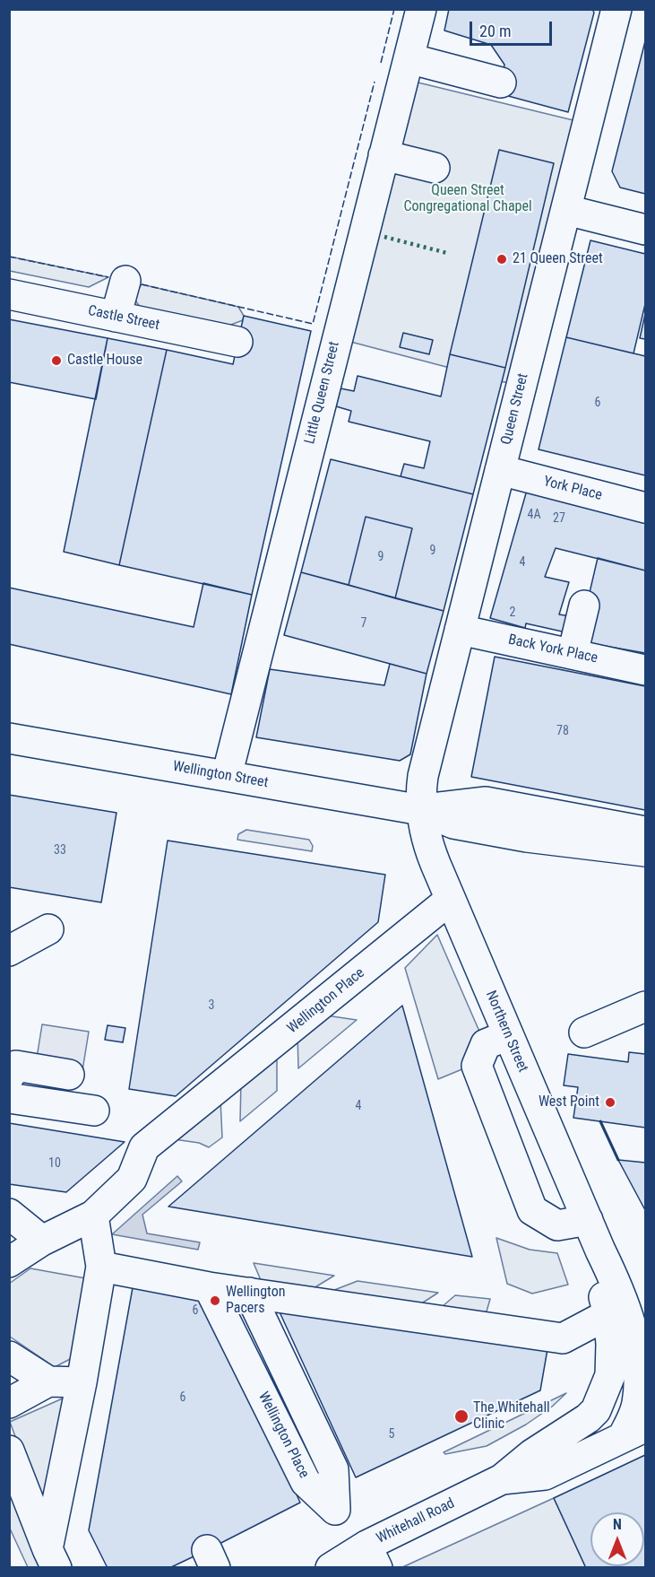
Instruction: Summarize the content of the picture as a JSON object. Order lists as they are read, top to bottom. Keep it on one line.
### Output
{"streets":{"street":["Castle Street","Little Queen Street","Queen Street","York Place","Back York Place","Wellington Street","Wellington Place","Northern Street","Whitehall Road"]},"crossings":[["Little Queen Street","Wellington Street"],["Queen Street","York Place"],["Queen Street","Back York Place"],["Queen Street","Wellington Street"],["Queen Street","Northern Street"],["Wellington Street","Northern Street"],["Wellington Place","Northern Street"],["Northern Street","Whitehall Road"]],"parks":["Queen Street Congregational Chapel"],"places":["21 Queen Street","Castle House","West Point","Wellington Pacers","The Whitehall Clinic"],"house_numbers":["6","4A","27","9","9","4","2","7","78","33","3","4","10","6","6","5"],"scale_bar":"20 m","north":"top"}
